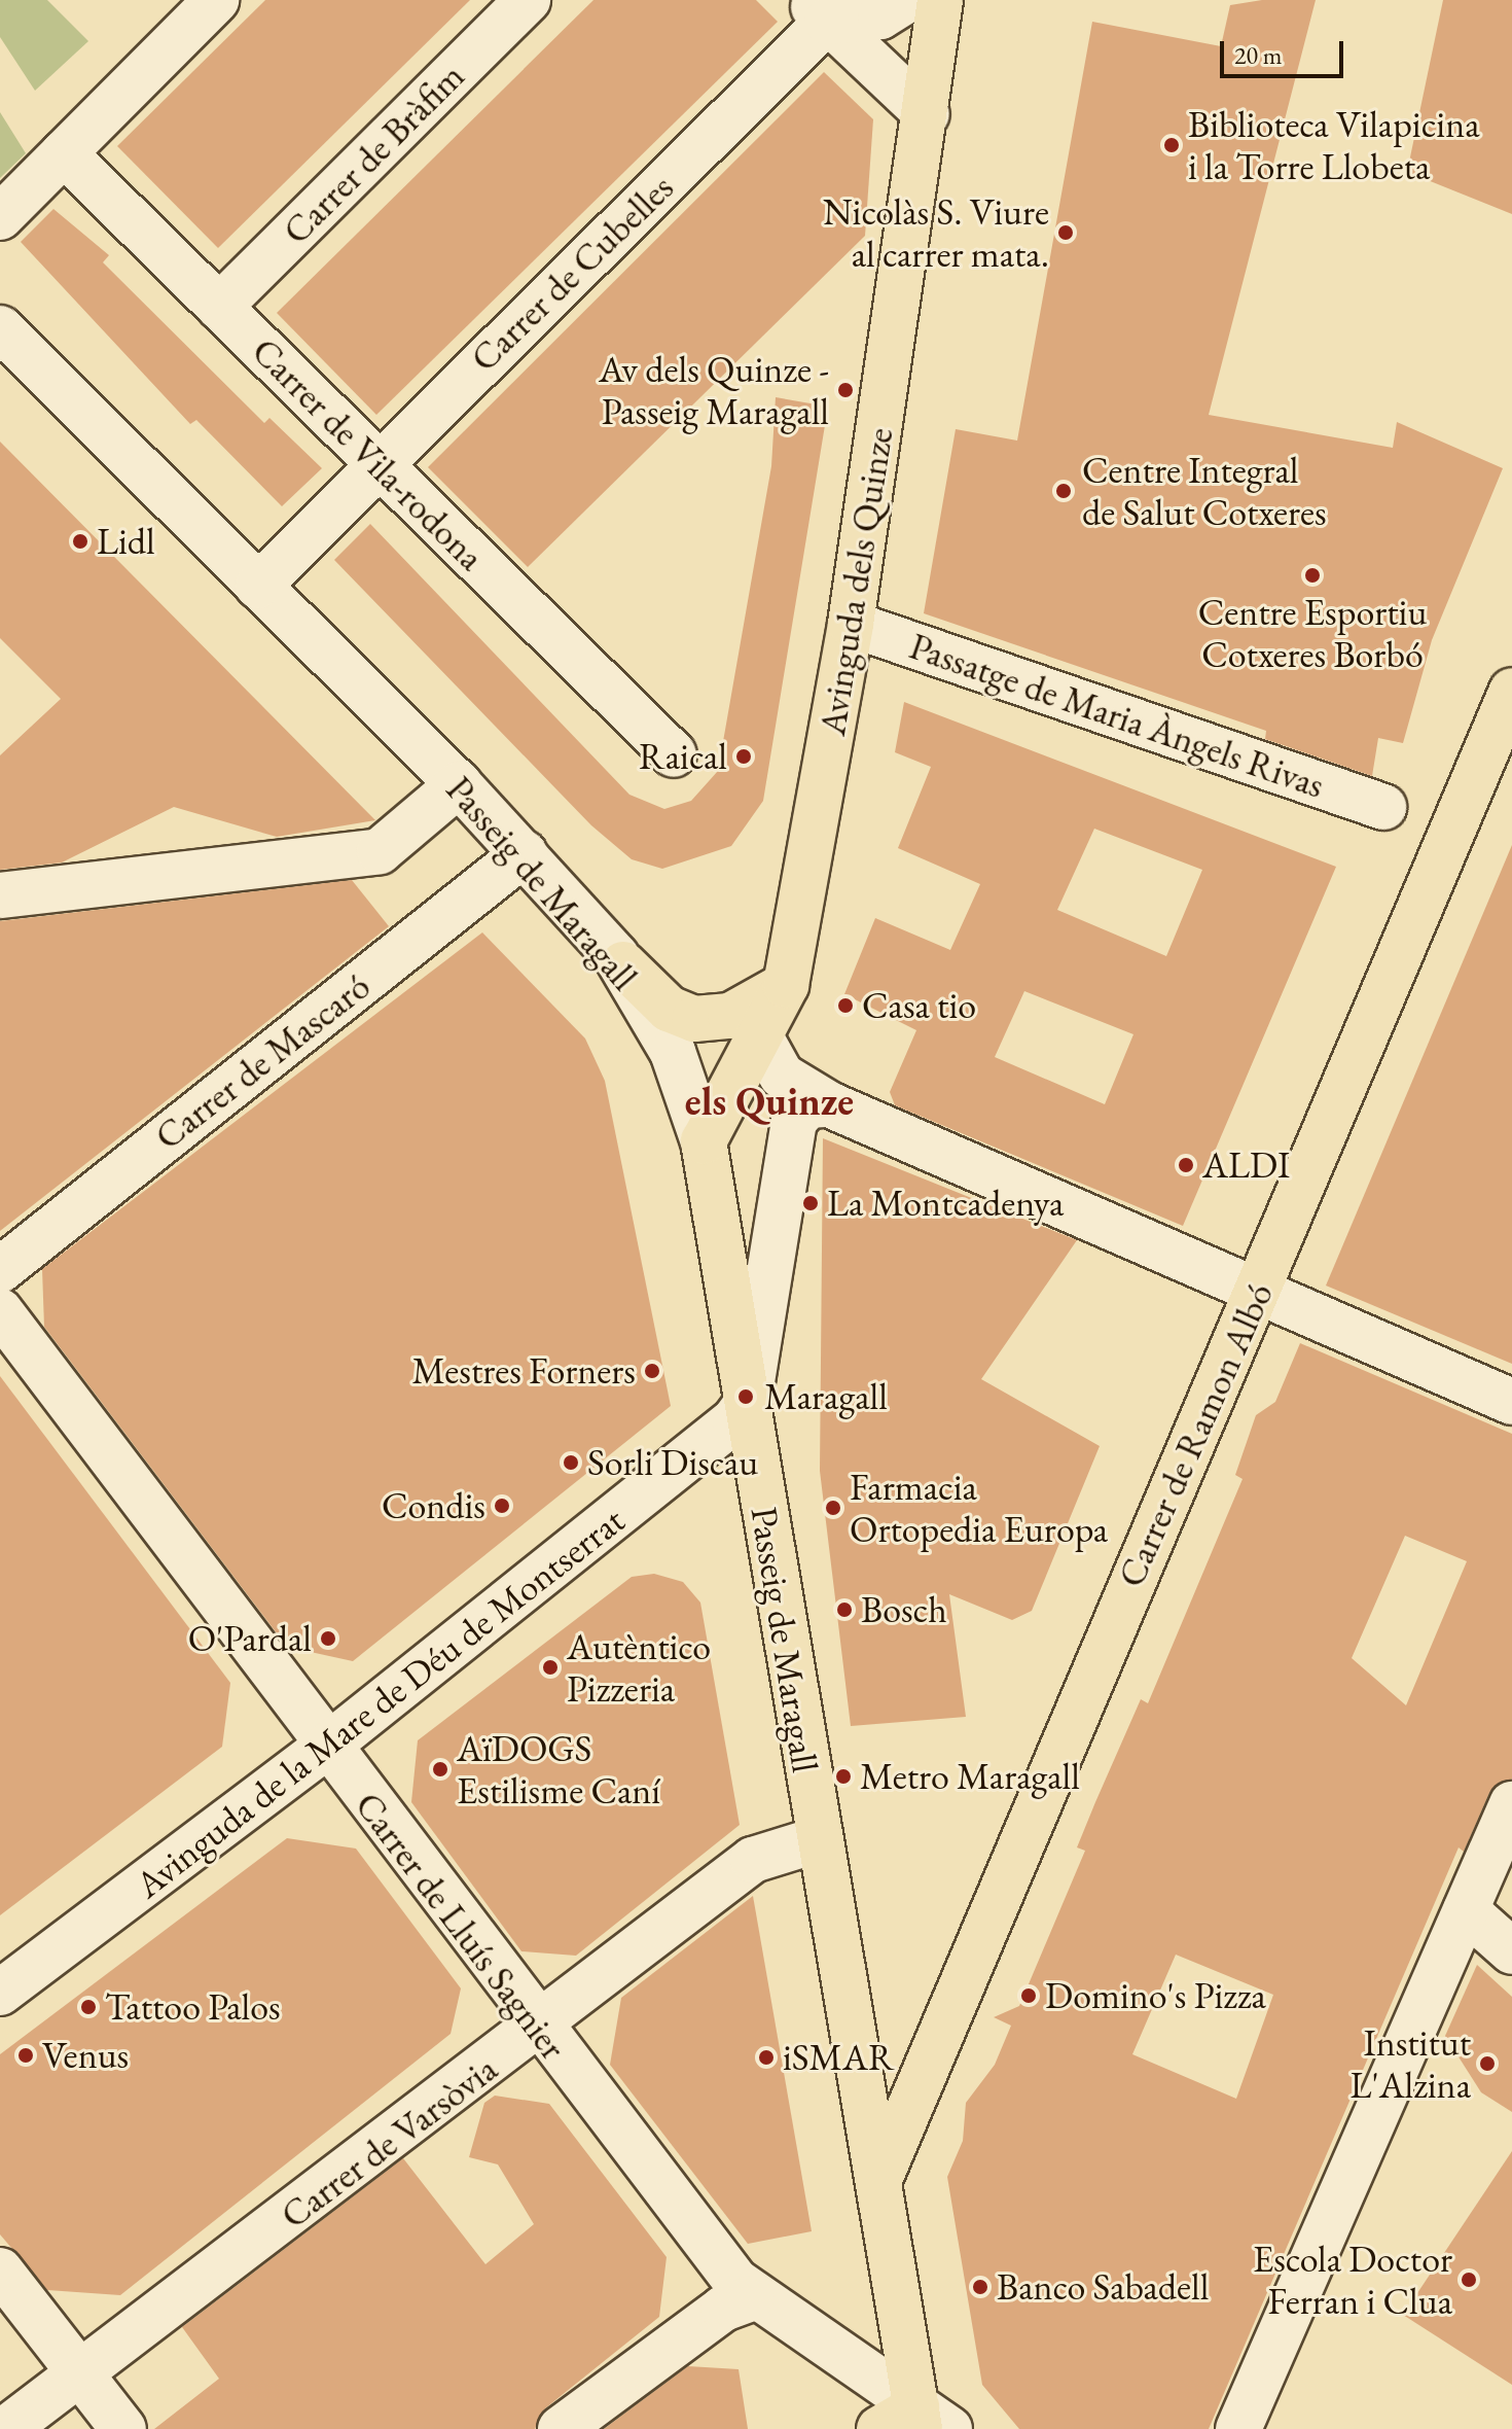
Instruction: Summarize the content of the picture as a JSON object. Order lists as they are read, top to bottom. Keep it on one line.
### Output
{"streets":{"main road":["Avinguda dels Quinze","Passeig de Maragall","Carrer de Ramon Albó"],"street":["Carrer de Bràfim","Carrer de Cubelles","Carrer de Vila-rodona","Passatge de Maria Àngels Rivas","Carrer de Mascaró","Avinguda de la Mare de Déu de Montserrat","Carrer de Lluís Sagnier","Carrer de Varsòvia"]},"crossings":[["Carrer de Bràfim","Carrer de Vila-rodona"],["Carrer de Cubelles","Carrer de Vila-rodona"],["Carrer de Cubelles","Passeig de Maragall"],["Avinguda dels Quinze","Passatge de Maria Àngels Rivas"],["Avinguda dels Quinze","Passeig de Maragall"],["Passeig de Maragall","Carrer de Mascaró"],["Passeig de Maragall","Carrer de Ramon Albó"],["Passeig de Maragall","Avinguda de la Mare de Déu de Montserrat"],["Passeig de Maragall","Carrer de Lluís Sagnier"],["Passeig de Maragall","Carrer de Varsòvia"],["Avinguda de la Mare de Déu de Montserrat","Carrer de Lluís Sagnier"],["Carrer de Lluís Sagnier","Carrer de Varsòvia"]],"districts":["els Quinze"],"places":["Biblioteca Vilapicina i la Torre Llobeta","Nicolàs S. Viure al carrer mata.","Av dels Quinze - Passeig Maragall","Centre Integral de Salut Cotxeres","Lidl","Centre Esportiu Cotxeres Borbó","Raical","Casa tio","ALDI","La Montcadenya","Mestres Forners","Maragall","Sorli Discau","Condis","Farmacia Ortopedia Europa","Bosch","O'Pardal","Autèntico Pizzeria","AïDOGS Estilisme Caní","Metro Maragall","Domino's Pizza","Tattoo Palos","Venus","iSMAR","Institut L'Alzina","Escola Doctor Ferran i Clua","Banco Sabadell"],"scale_bar":"20 m"}
